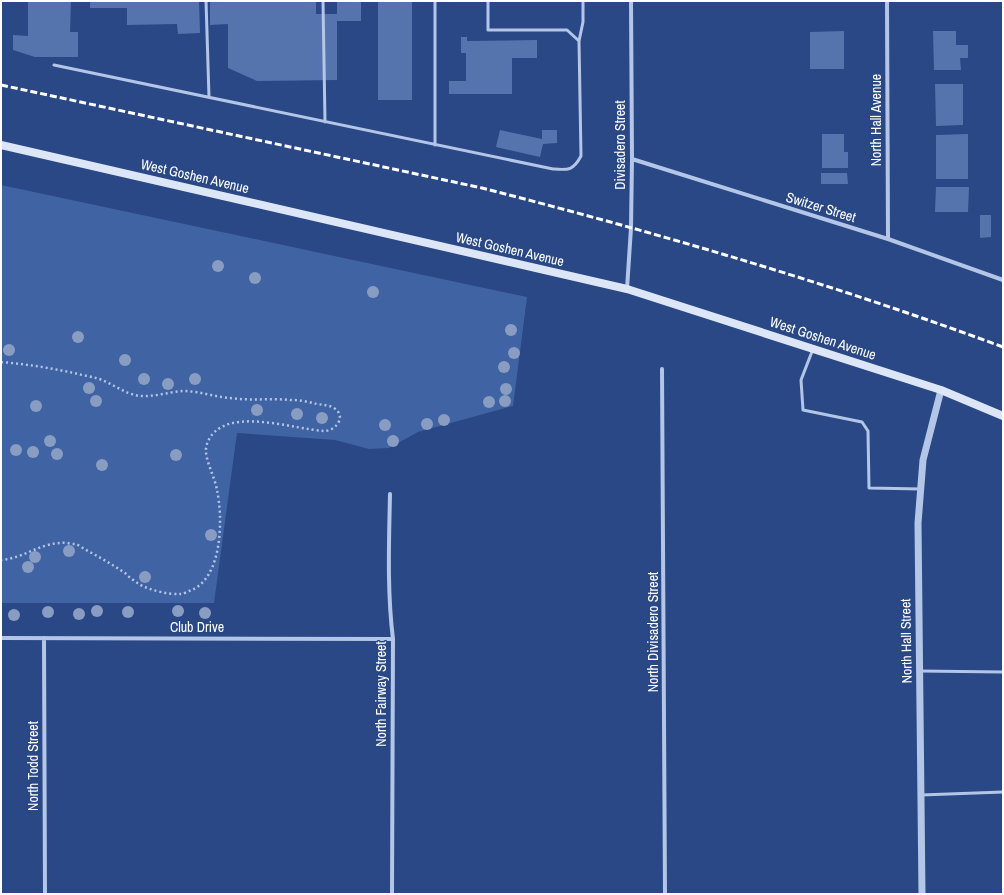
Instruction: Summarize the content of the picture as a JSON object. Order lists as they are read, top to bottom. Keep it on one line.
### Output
{"streets":{"main road":["West Goshen Avenue"],"street":["North Hall Avenue","Divisadero Street","Switzer Street","Club Drive","North Divisadero Street","North Hall Street","North Fairway Street","North Todd Street"]},"crossings":[["North Hall Avenue","Switzer Street"],["Divisadero Street","West Goshen Avenue"],["Divisadero Street","Switzer Street"],["West Goshen Avenue","North Hall Street"],["Club Drive","North Fairway Street"],["Club Drive","North Todd Street"]]}
